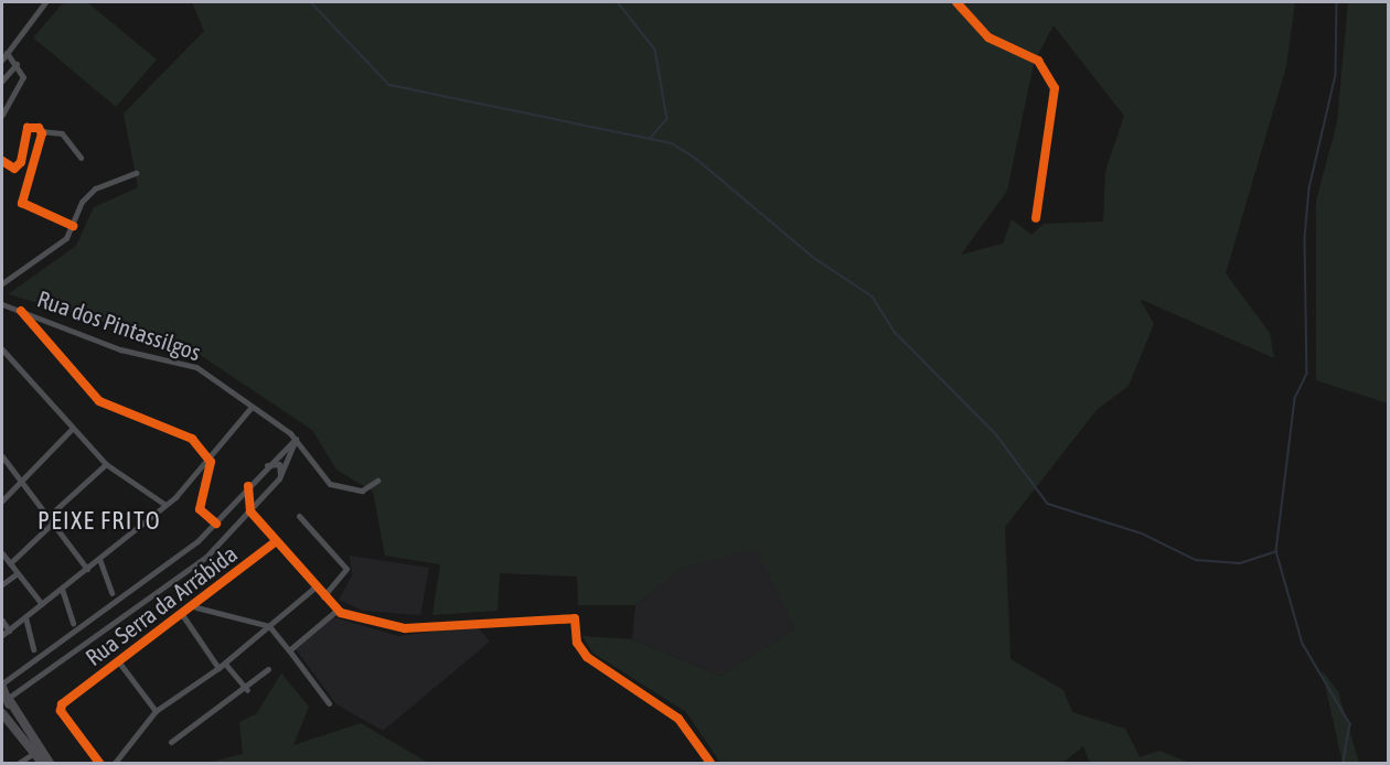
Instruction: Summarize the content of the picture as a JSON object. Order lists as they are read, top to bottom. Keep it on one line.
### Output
{"streets":{"street":["Rua dos Pintassilgos","Rua Serra da Arrábida"]},"districts":["PEIXE FRITO"]}
